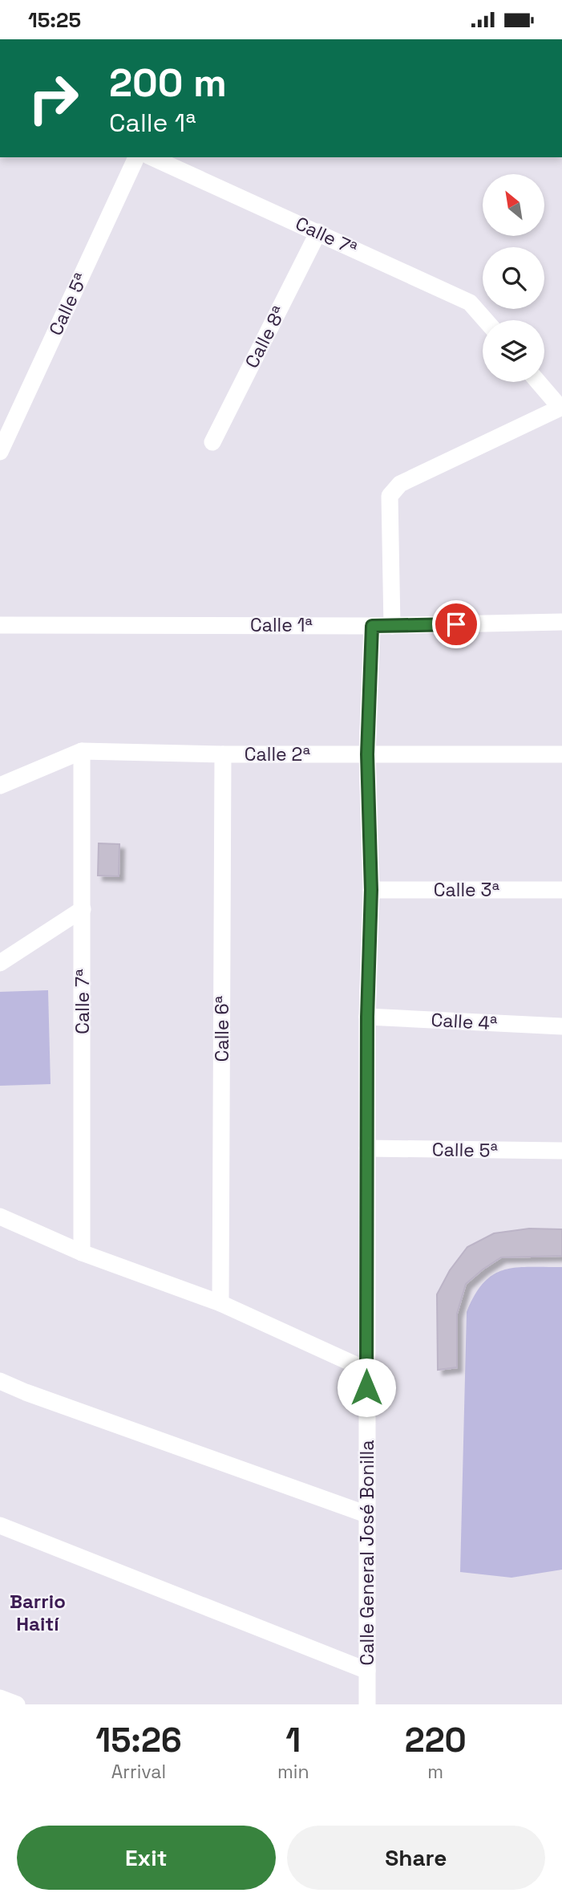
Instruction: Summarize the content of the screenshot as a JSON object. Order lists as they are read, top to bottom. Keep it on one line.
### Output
{"streets":{"street":["Calle 7ª","Calle 5ª","Calle 8ª","Calle 1ª","Calle 2ª","Calle 3ª","Calle 4ª","Calle 6ª","Calle General José Bonilla"]},"crossings":[["Calle 7ª","Calle 8ª"],["Calle 7ª","Calle 2ª"],["Calle 5ª","Calle General José Bonilla"],["Calle 1ª","Calle General José Bonilla"],["Calle 2ª","Calle 6ª"],["Calle 2ª","Calle General José Bonilla"],["Calle 3ª","Calle General José Bonilla"],["Calle 4ª","Calle General José Bonilla"]],"districts":["Barrio Haití"],"north":"top left","page":{"status":"15:25","turn":["200 m","Calle 1ª"],"eta":["15:26","Arrival","1","min","220","m"],"buttons":["Exit","Share"]}}
